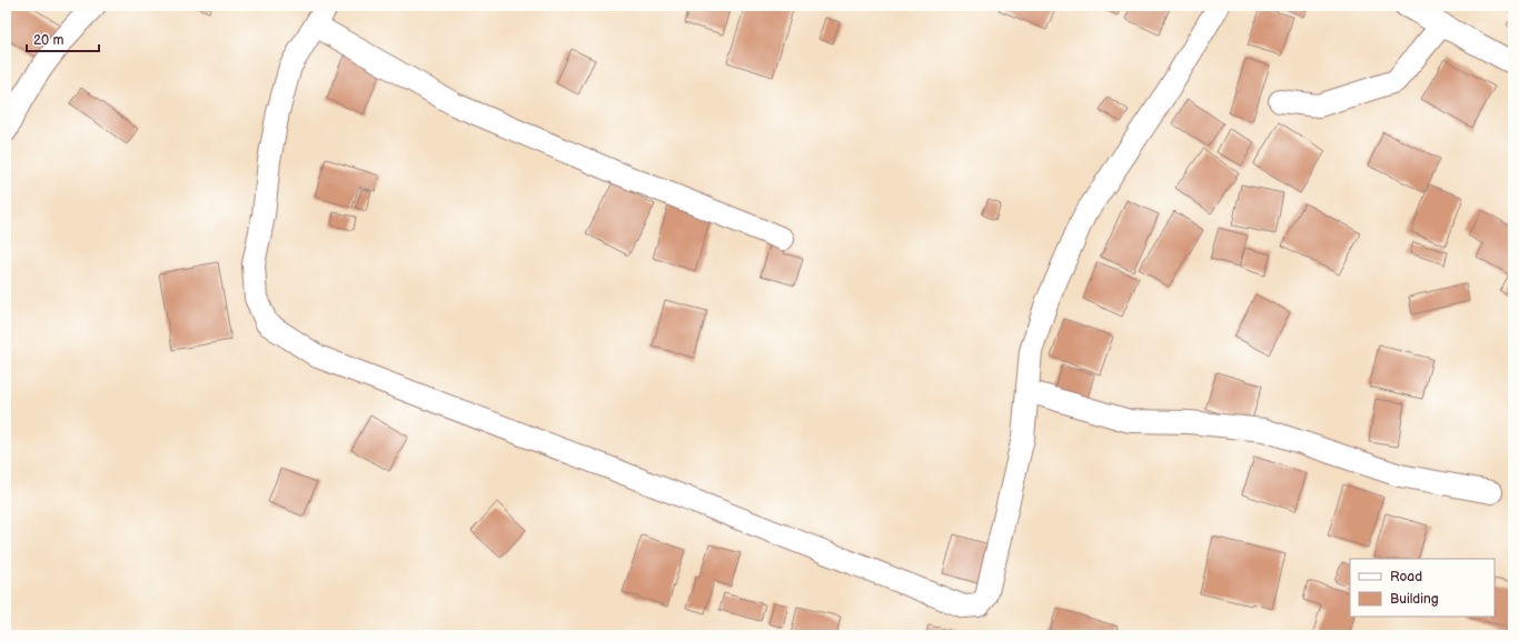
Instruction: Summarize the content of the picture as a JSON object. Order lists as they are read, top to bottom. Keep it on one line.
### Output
{"legend":["Road","Building"],"scale_bar":"20 m"}
